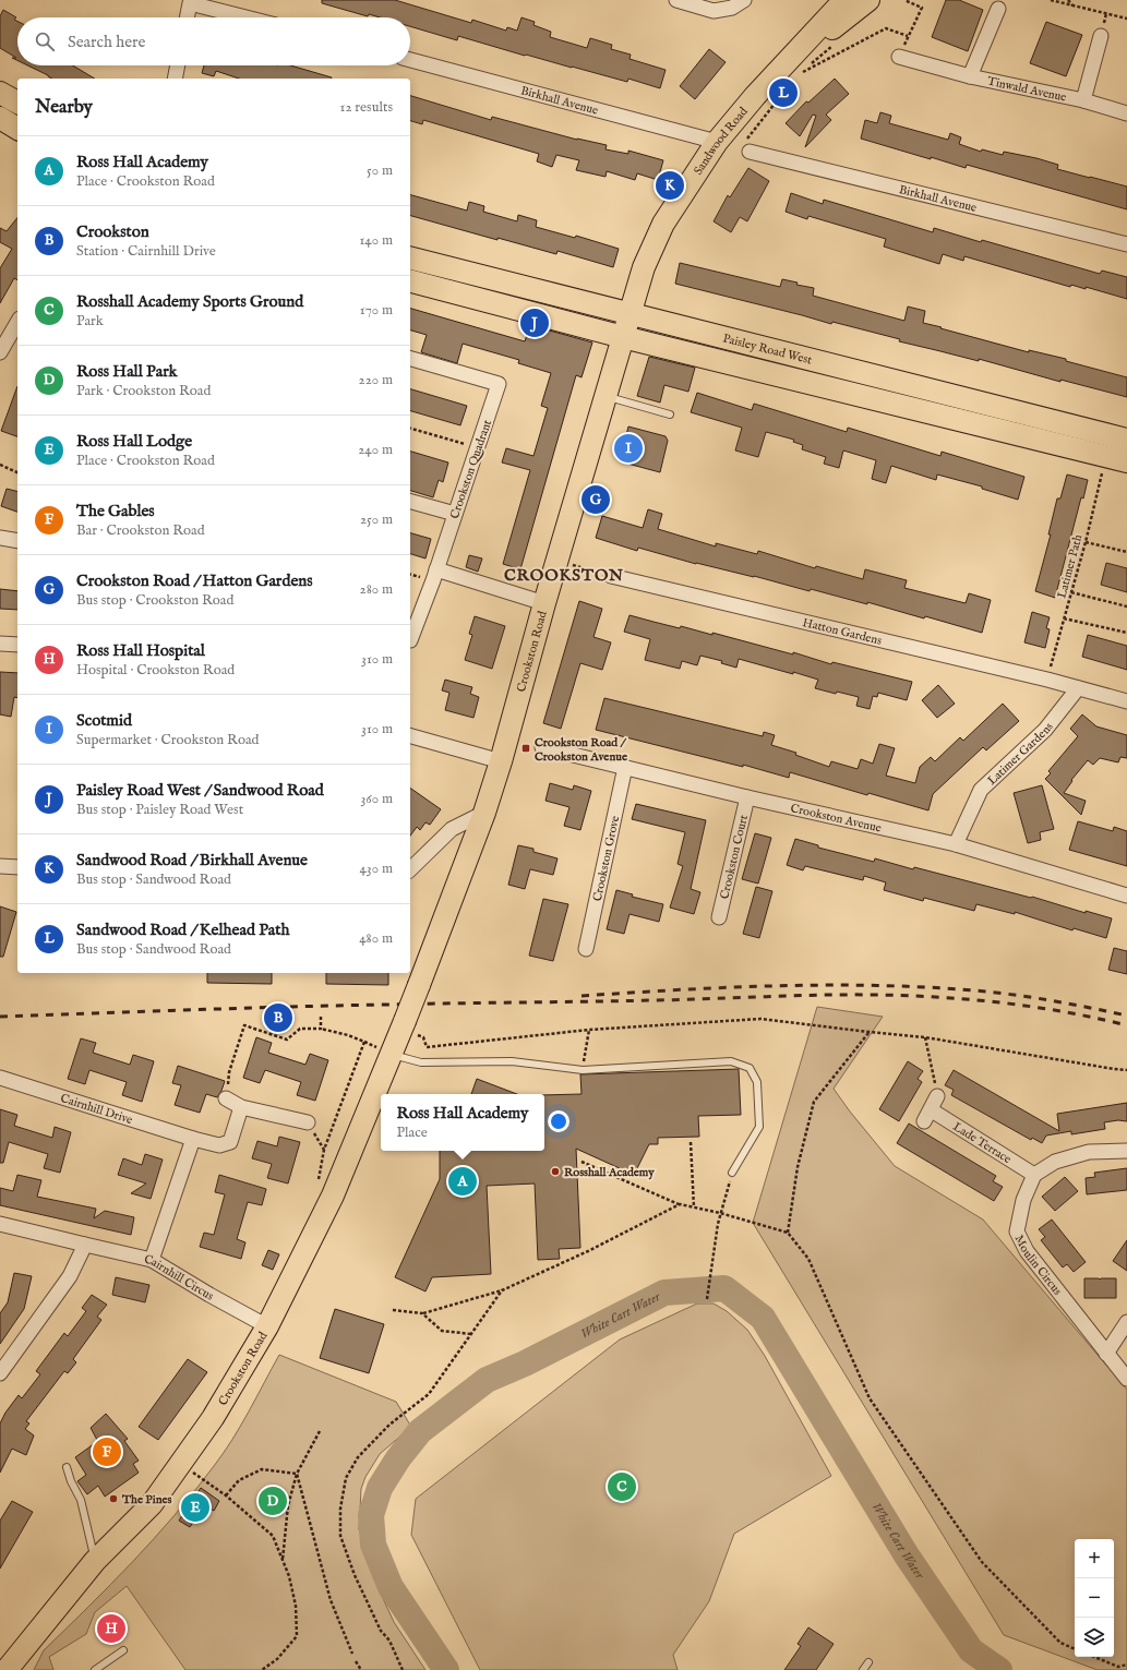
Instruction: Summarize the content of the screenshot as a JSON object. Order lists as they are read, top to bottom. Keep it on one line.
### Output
{"streets":{"main road":["Sandwood Road","Paisley Road West","Crookston Road"],"street":["Tinwald Avenue","Birkhall Avenue","Crookston Quadrant","Hatton Gardens","Latimer Gardens","Crookston Avenue","Crookston Court","Crookston Grove","Cairnhill Drive","Lade Terrace","Moulin Circus","Cairnhill Circus"],"path":["Latimer Path"]},"crossings":[["Birkhall Avenue","Sandwood Road"],["Sandwood Road","Paisley Road West"],["Sandwood Road","Crookston Road"],["Paisley Road West","Latimer Path"],["Paisley Road West","Crookston Road"],["Latimer Path","Hatton Gardens"],["Hatton Gardens","Latimer Gardens"],["Crookston Road","Cairnhill Circus"],["Latimer Gardens","Crookston Avenue"],["Crookston Avenue","Crookston Court"],["Crookston Avenue","Crookston Grove"],["Lade Terrace","Moulin Circus"]],"districts":["CROOKSTON"],"water":["White Cart Water"],"places":{"transit":["Crookston Road / Crookston Avenue"],"other":["Rosshall Academy","The Pines"]},"page":{"search":"Search here","pins":["L","K","J","I","G","B","A","F","C","D","E","H"],"heading":["Nearby","12 results"],"list":[{"mark":"A","name":"Ross Hall Academy","note":"Place · Crookston Road","value":"50 m"},{"mark":"B","name":"Crookston","note":"Station · Cairnhill Drive","value":"140 m"},{"mark":"C","name":"Rosshall Academy Sports Ground","note":"Park","value":"170 m"},{"mark":"D","name":"Ross Hall Park","note":"Park · Crookston Road","value":"220 m"},{"mark":"E","name":"Ross Hall Lodge","note":"Place · Crookston Road","value":"240 m"},{"mark":"F","name":"The Gables","note":"Bar · Crookston Road","value":"250 m"},{"mark":"G","name":"Crookston Road / Hatton Gardens","note":"Bus stop · Crookston Road","value":"280 m"},{"mark":"H","name":"Ross Hall Hospital","note":"Hospital · Crookston Road","value":"310 m"},{"mark":"I","name":"Scotmid","note":"Supermarket · Crookston Road","value":"310 m"},{"mark":"J","name":"Paisley Road West / Sandwood Road","note":"Bus stop · Paisley Road West","value":"360 m"},{"mark":"K","name":"Sandwood Road / Birkhall Avenue","note":"Bus stop · Sandwood Road","value":"430 m"},{"mark":"L","name":"Sandwood Road / Kelhead Path","note":"Bus stop · Sandwood Road","value":"480 m"}],"popup":["Ross Hall Academy","Place"],"map_buttons":["+","−"]}}
